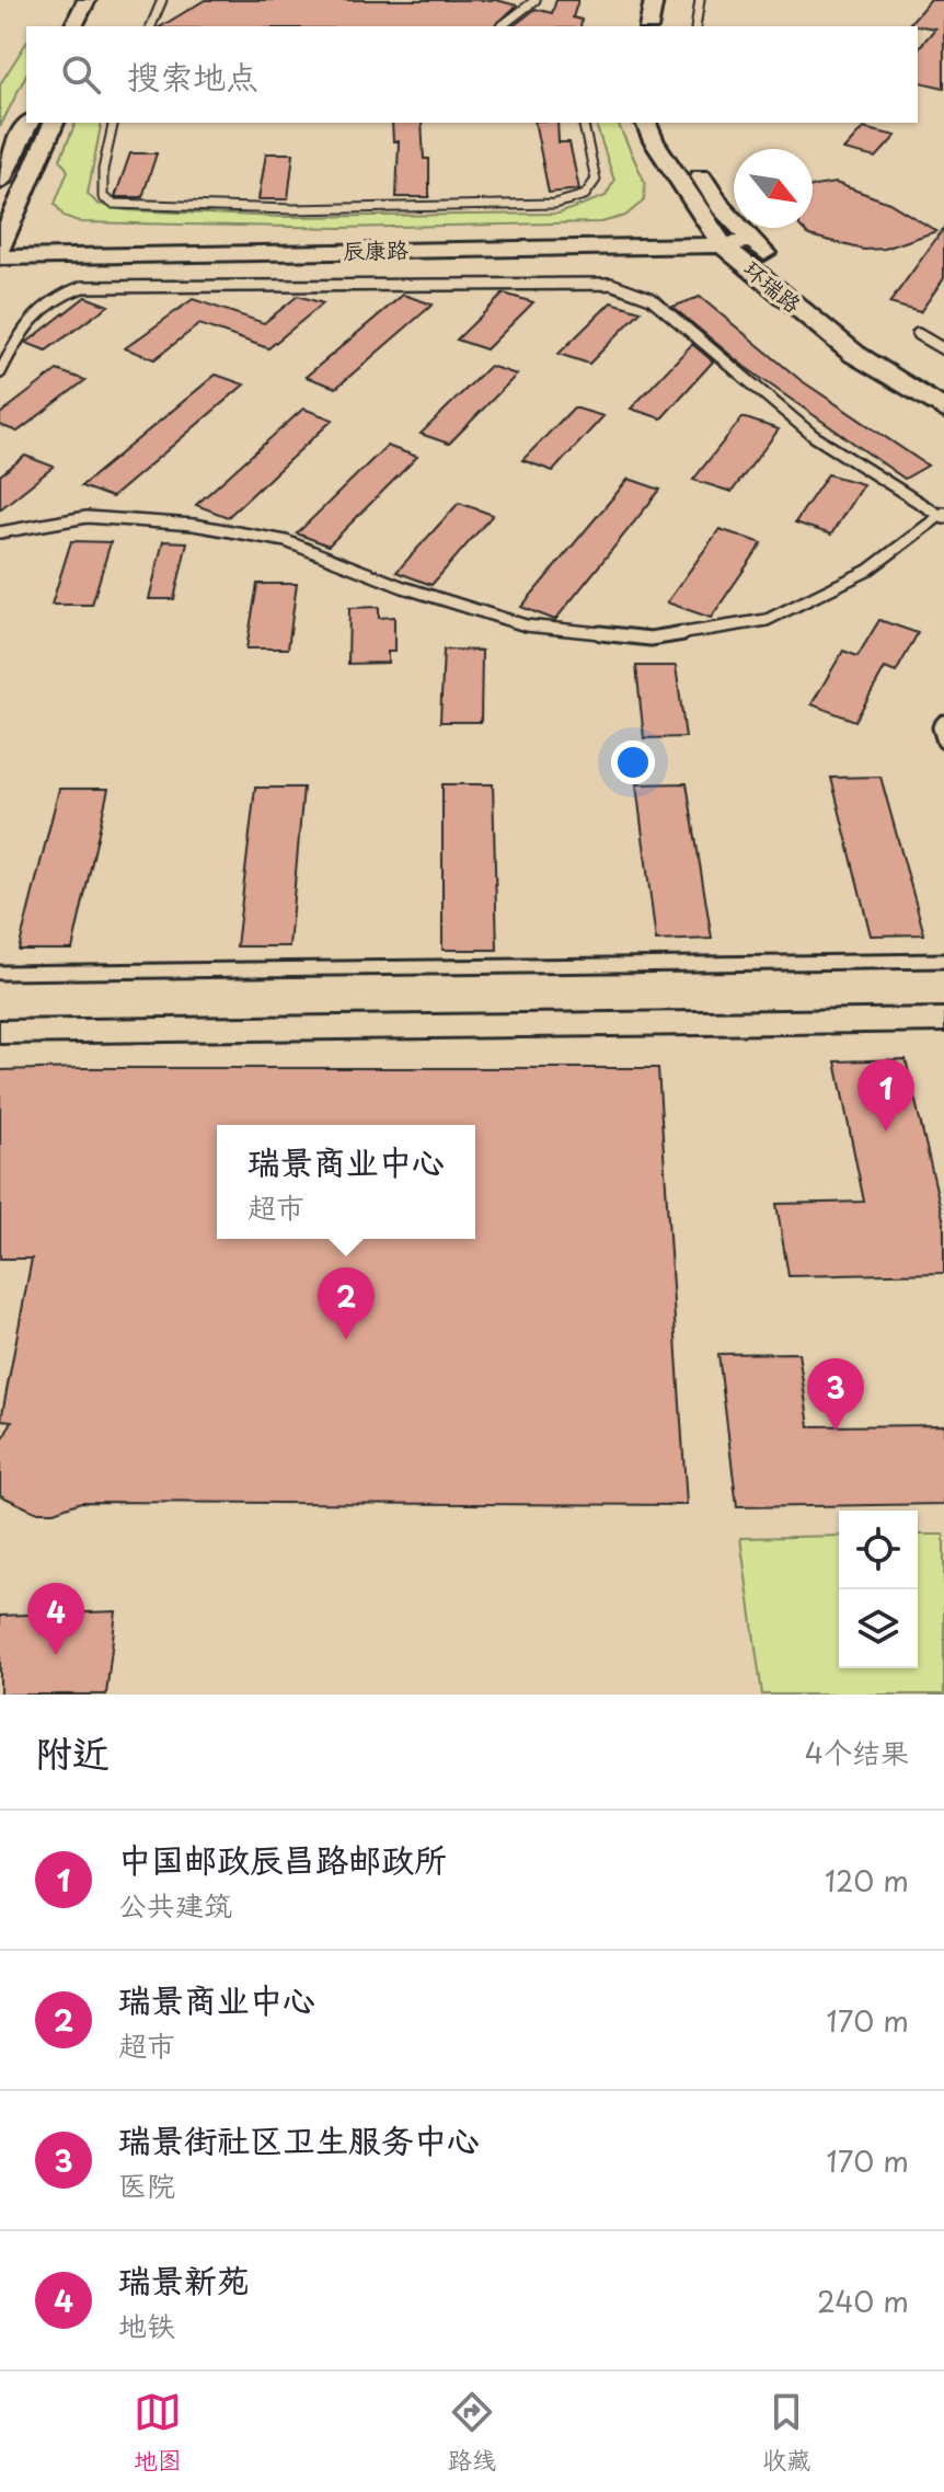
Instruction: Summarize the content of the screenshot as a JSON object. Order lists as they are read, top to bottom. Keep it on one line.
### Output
{"streets":{"street":["辰康路","环瑞路"]},"crossings":[["辰康路","环瑞路"]],"north":"bottom right","page":{"search":"搜索地点","pins":["1","2","3","4"],"popup":["瑞景商业中心","超市"],"heading":["附近","4个结果"],"list":[{"mark":"1","name":"中国邮政辰昌路邮政所","note":"公共建筑","value":"120 m"},{"mark":"2","name":"瑞景商业中心","note":"超市","value":"170 m"},{"mark":"3","name":"瑞景街社区卫生服务中心","note":"医院","value":"170 m"},{"mark":"4","name":"瑞景新苑","note":"地铁","value":"240 m"}],"nav":["地图","路线","收藏"]}}
